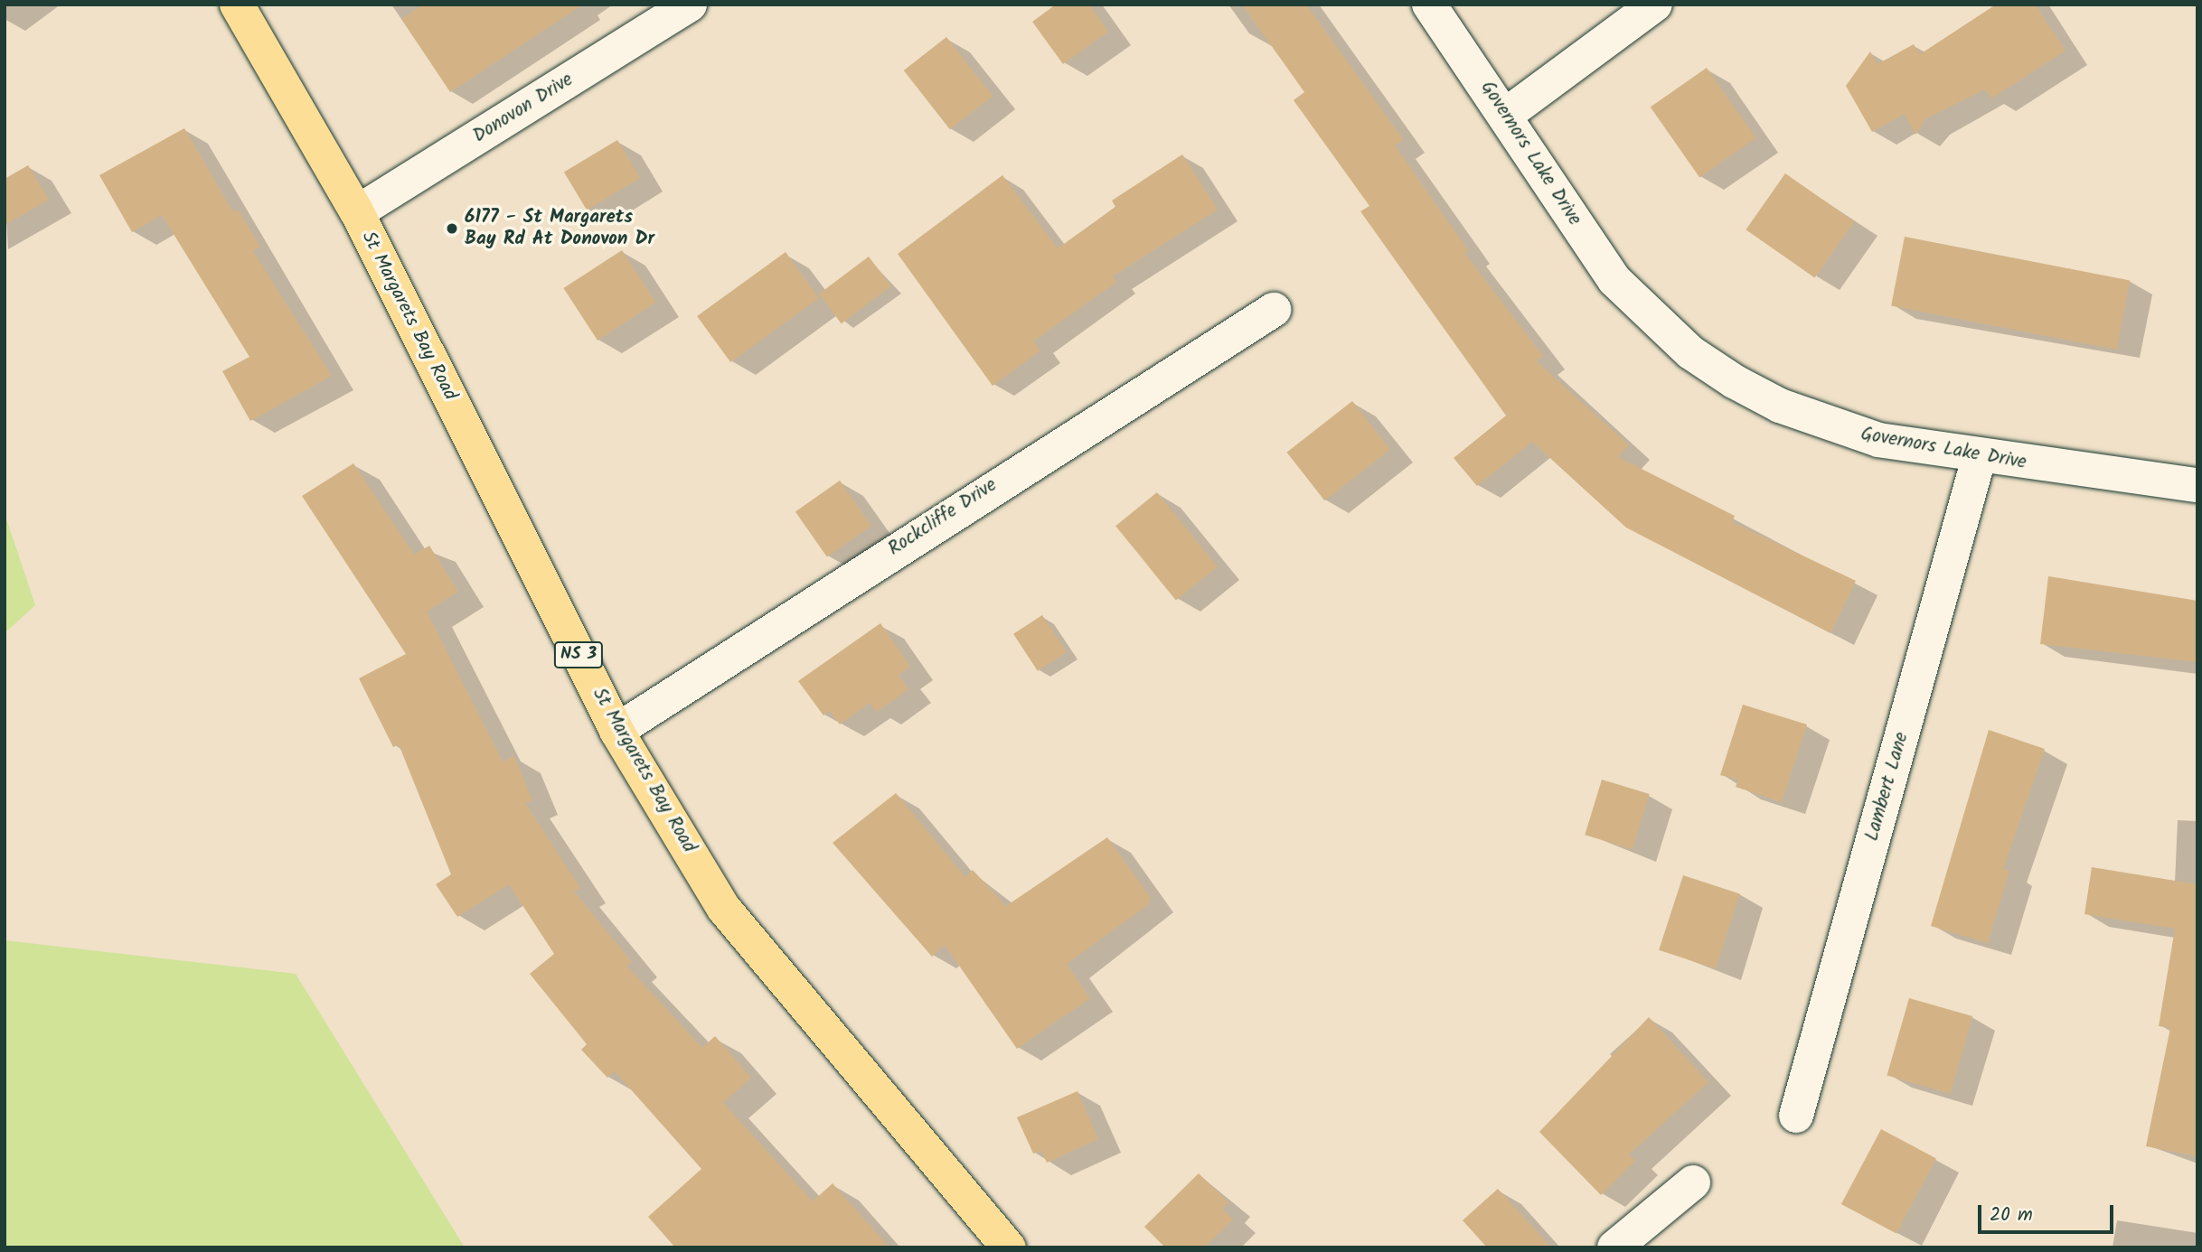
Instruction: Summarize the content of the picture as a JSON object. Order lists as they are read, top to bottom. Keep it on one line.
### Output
{"streets":{"main road":["St Margarets Bay Road","NS 3"],"street":["Donovon Drive","Governors Lake Drive","Rockcliffe Drive","Lambert Lane"]},"crossings":[["Donovon Drive","St Margarets Bay Road"],["Governors Lake Drive","Lambert Lane"],["St Margarets Bay Road","Rockcliffe Drive"]],"places":["6177 - St Margarets Bay Rd At Donovon Dr"],"scale_bar":"20 m"}
